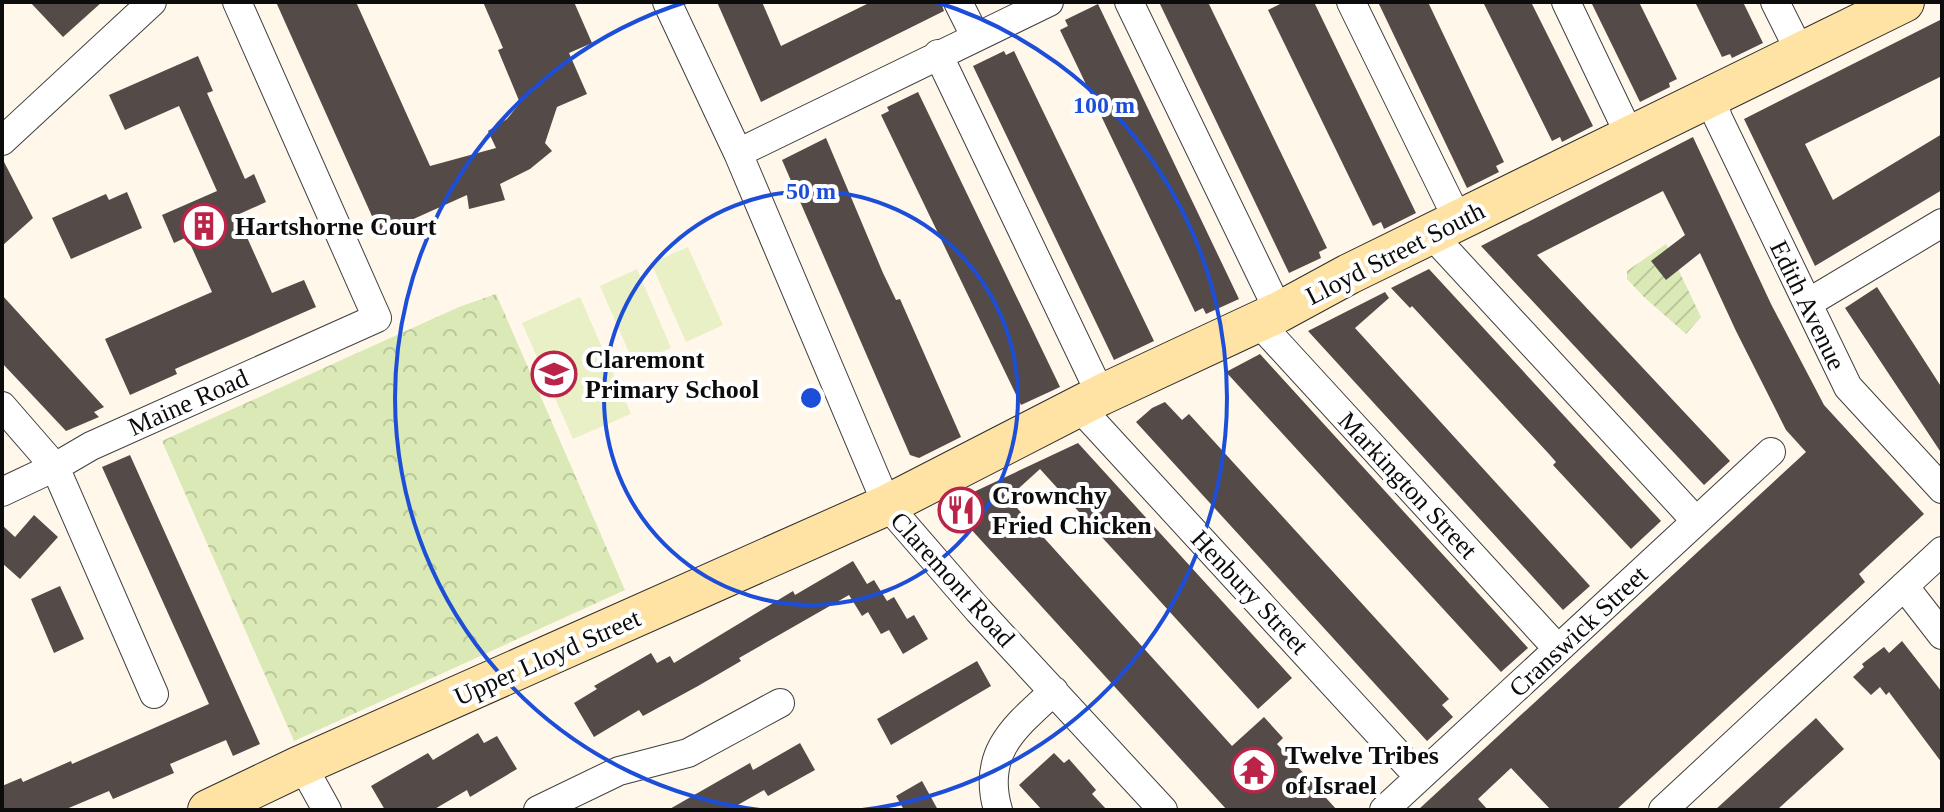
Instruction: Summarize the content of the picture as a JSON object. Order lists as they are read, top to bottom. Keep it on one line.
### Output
{"streets":{"street":["Lloyd Street South","Edith Avenue","Maine Road","Markington Street","Claremont Road","Henbury Street","Cranswick Street","Upper Lloyd Street"]},"crossings":[["Lloyd Street South","Edith Avenue"],["Lloyd Street South","Markington Street"],["Lloyd Street South","Claremont Road"],["Lloyd Street South","Henbury Street"],["Lloyd Street South","Upper Lloyd Street"],["Markington Street","Cranswick Street"],["Claremont Road","Upper Lloyd Street"],["Henbury Street","Cranswick Street"]],"places":{"building":["Hartshorne Court"],"school or university":["Claremont Primary School"],"restaurant":["Crownchy Fried Chicken"],"temple":["Twelve Tribes of Israel"]},"rings":["100 m","50 m"]}
